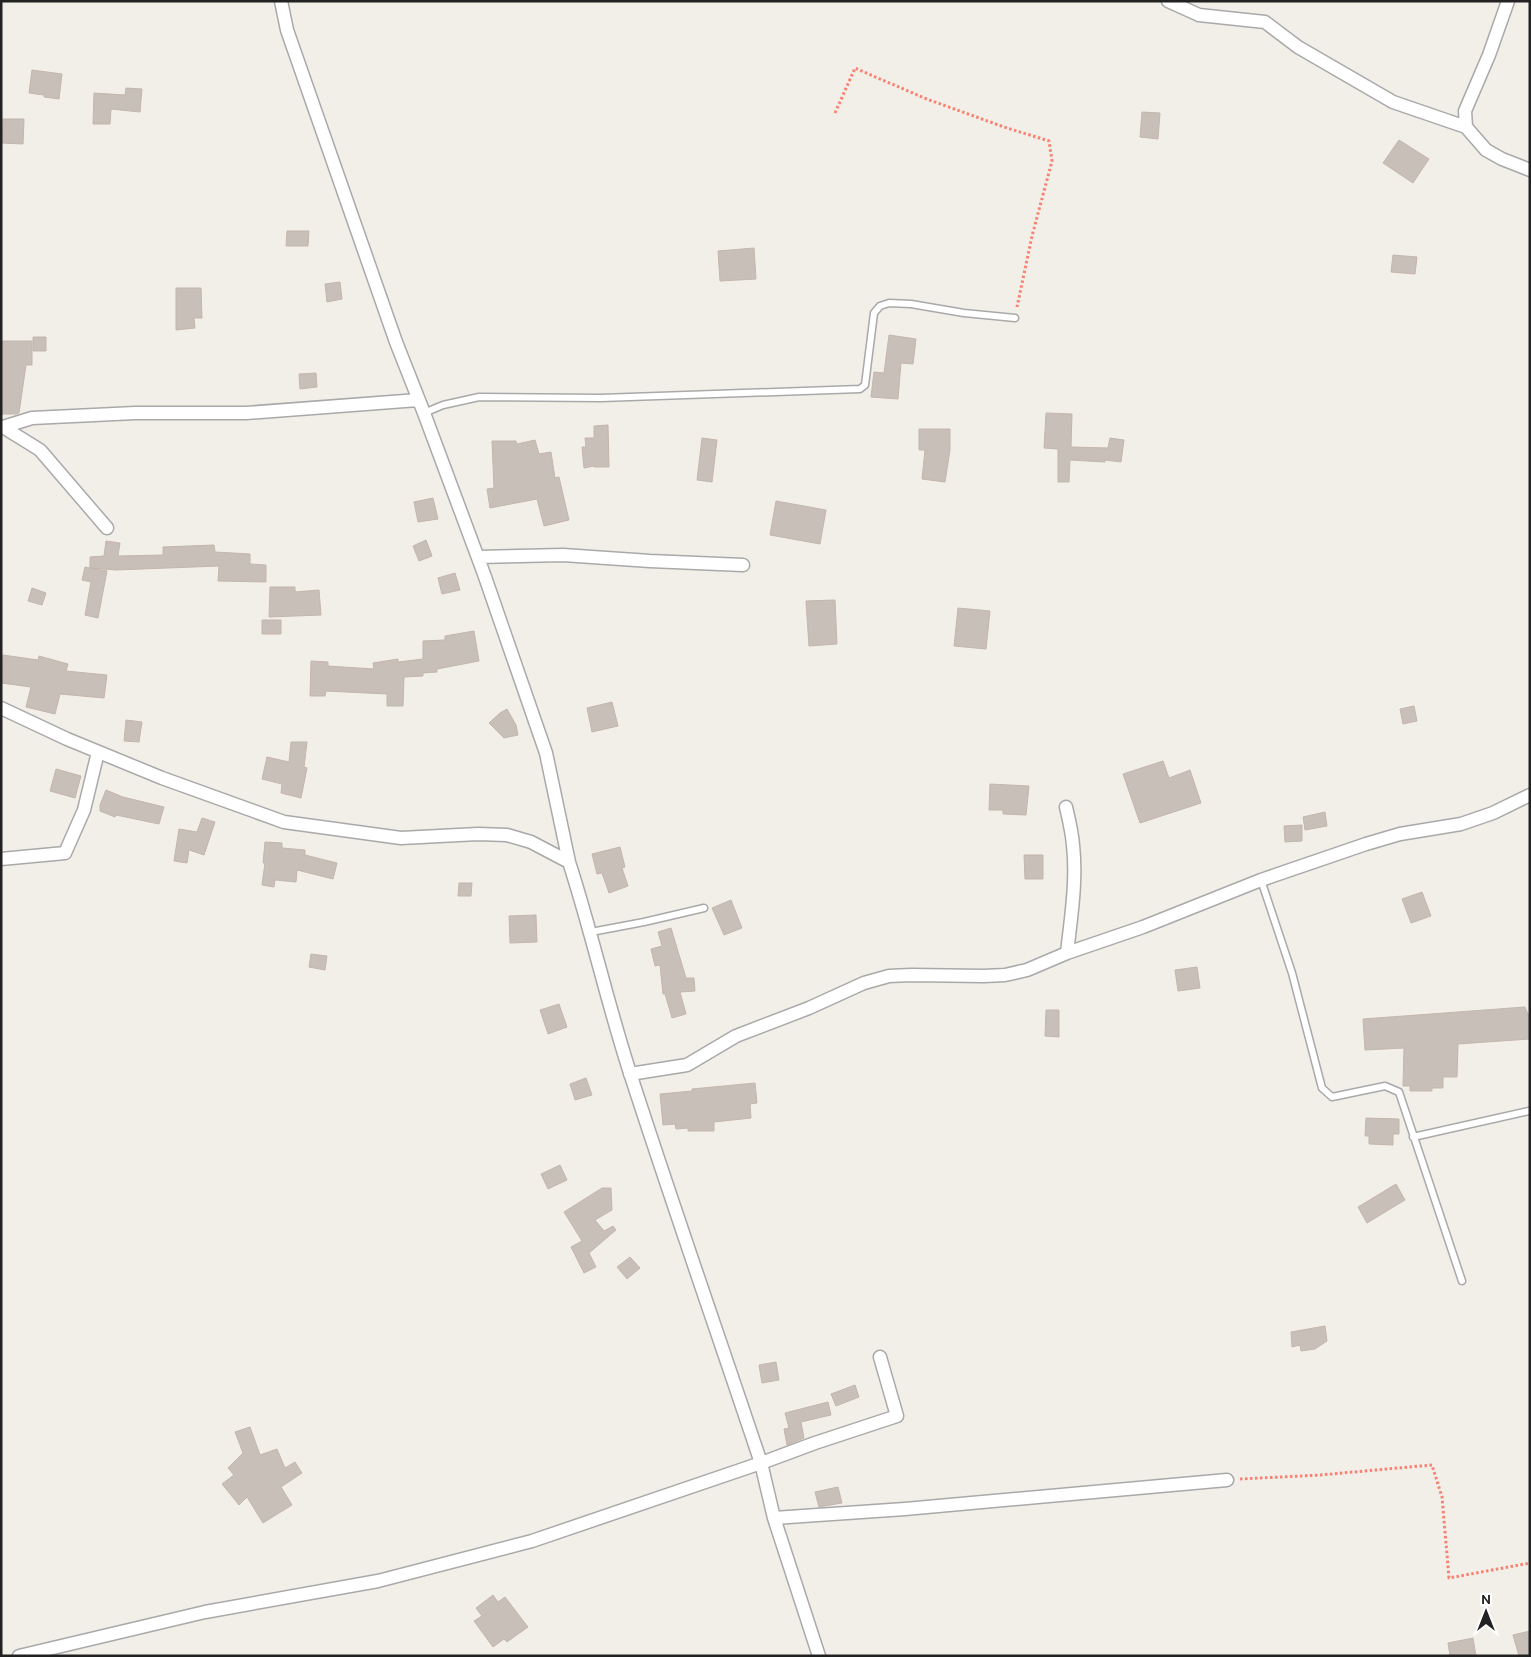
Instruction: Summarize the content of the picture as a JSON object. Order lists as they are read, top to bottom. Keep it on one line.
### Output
{"north":"top"}
